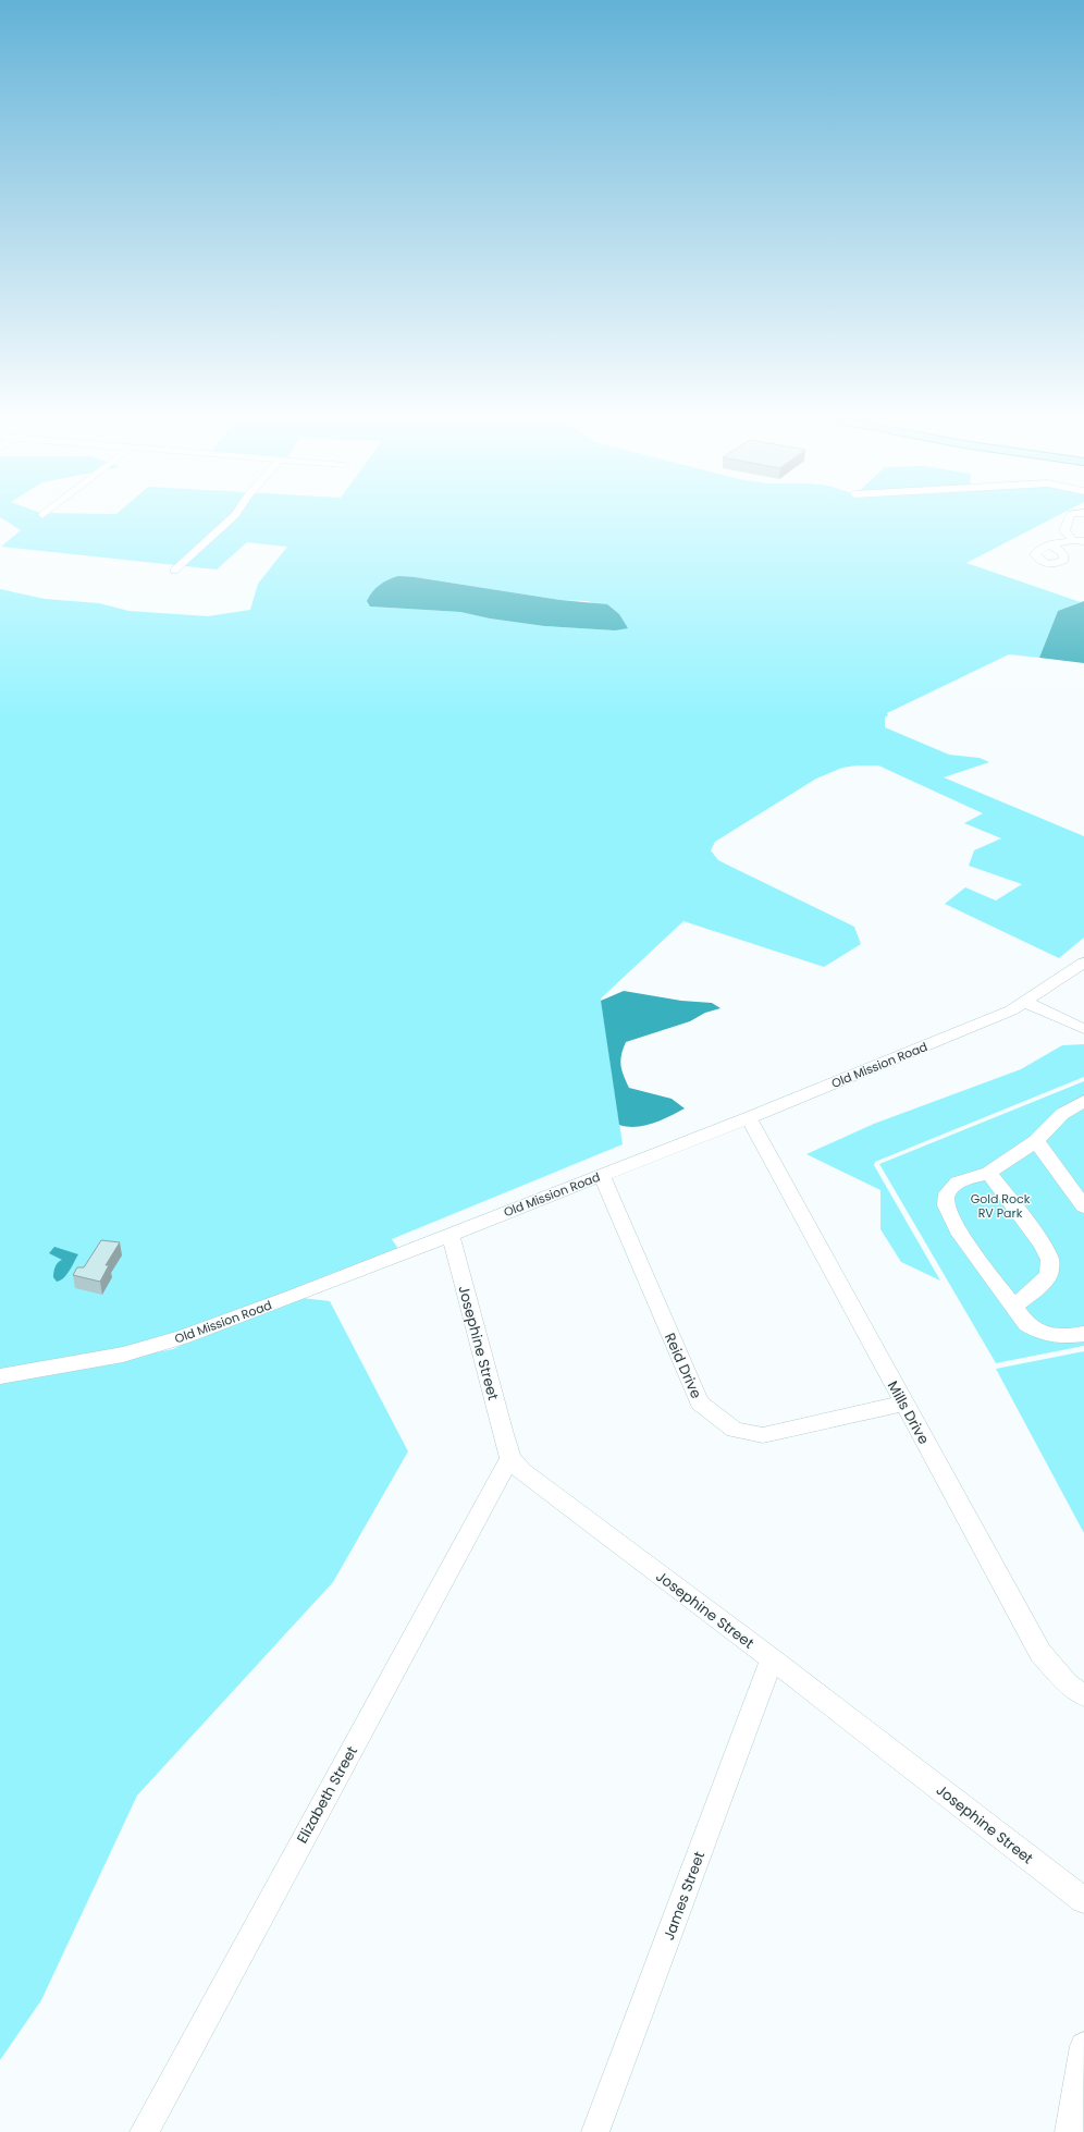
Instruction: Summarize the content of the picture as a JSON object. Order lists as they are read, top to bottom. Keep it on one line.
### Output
{"streets":{"street":["Old Mission Road","Josephine Street","Reid Drive","Mills Drive","Elizabeth Street","James Street"]},"crossings":[["Old Mission Road","Josephine Street"],["Old Mission Road","Reid Drive"],["Old Mission Road","Mills Drive"],["Josephine Street","Elizabeth Street"],["Josephine Street","James Street"],["Reid Drive","Mills Drive"]],"parks":["Gold Rock RV Park"]}
